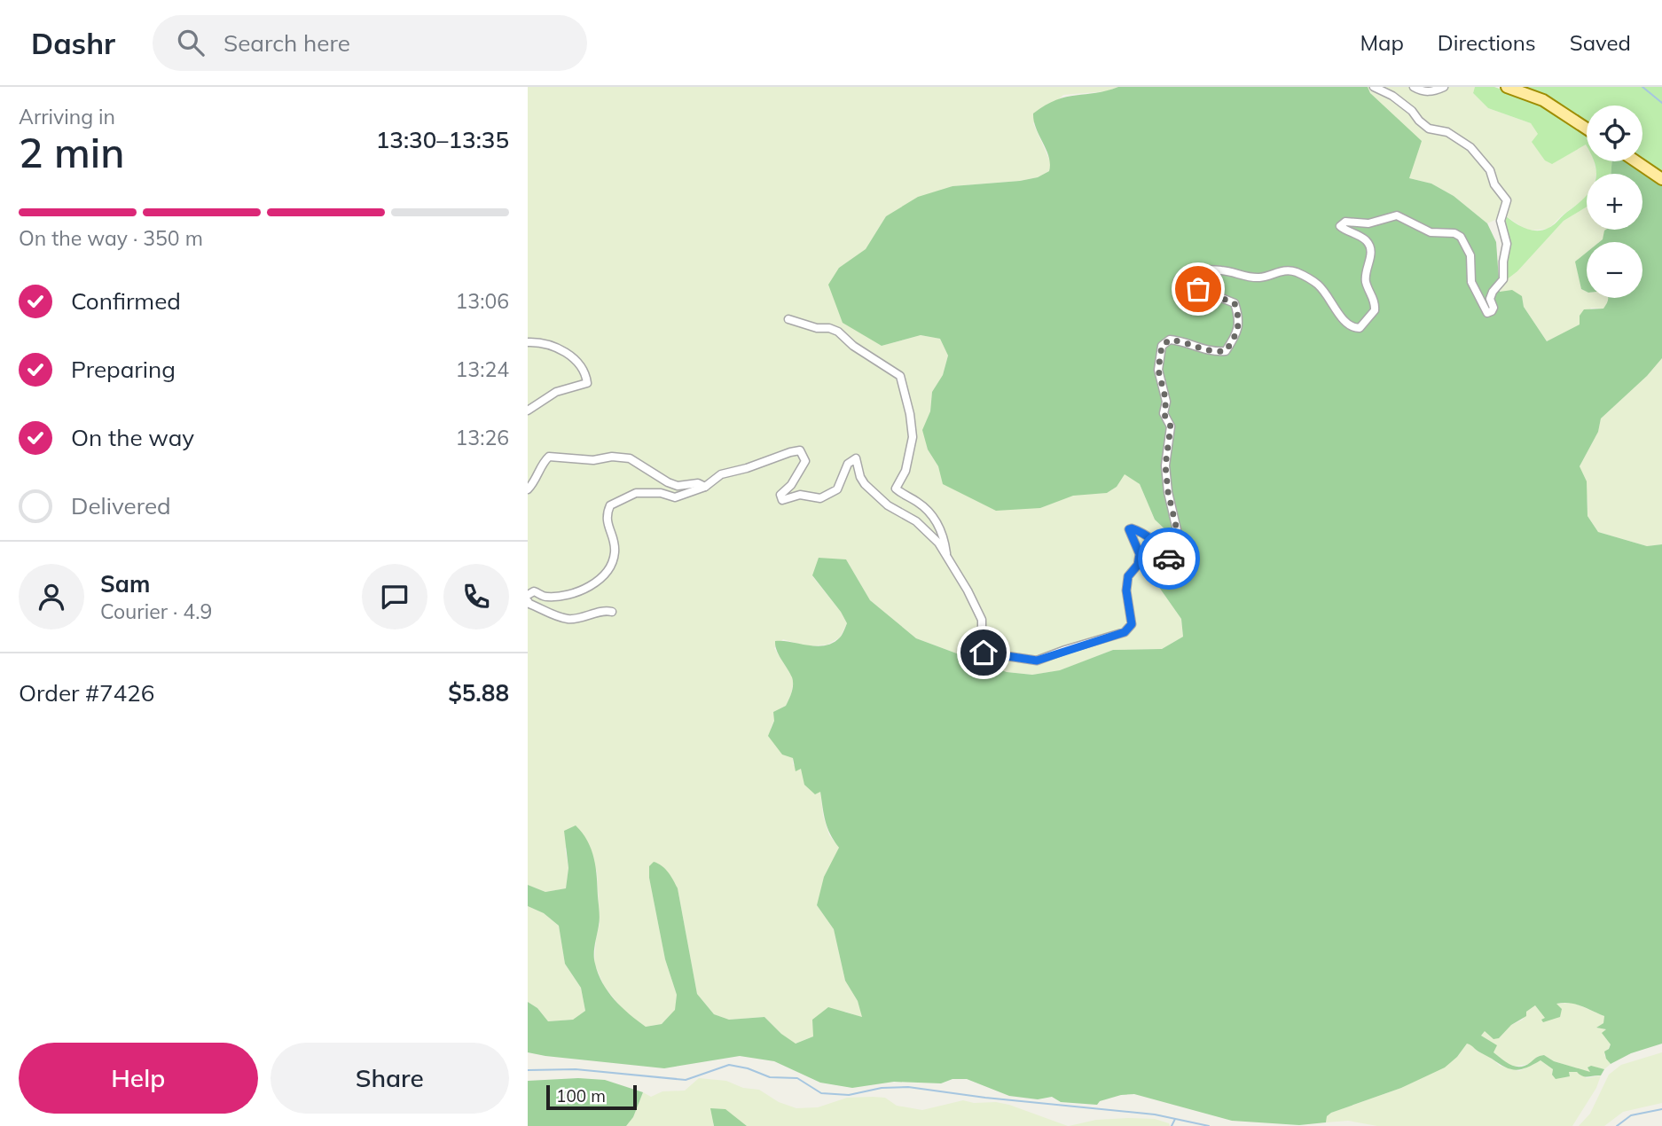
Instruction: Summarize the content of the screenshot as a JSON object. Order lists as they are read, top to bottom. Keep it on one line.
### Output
{"scale_bar":"100 m","page":{"header":"Dashr","search":"Search here","nav":["Map","Directions","Saved"],"heading":["2 min","Arriving in","13:30–13:35"],"panel":["Sam","Courier · 4.9","Order #7426","$5.88"],"map_buttons":["+","−"],"bar":"On the way · 350 m","list":[["Confirmed","13:06"],["Preparing","13:24"],["On the way","13:26"],"Delivered"],"buttons":["Help","Share"],"scale":"100 m"}}
